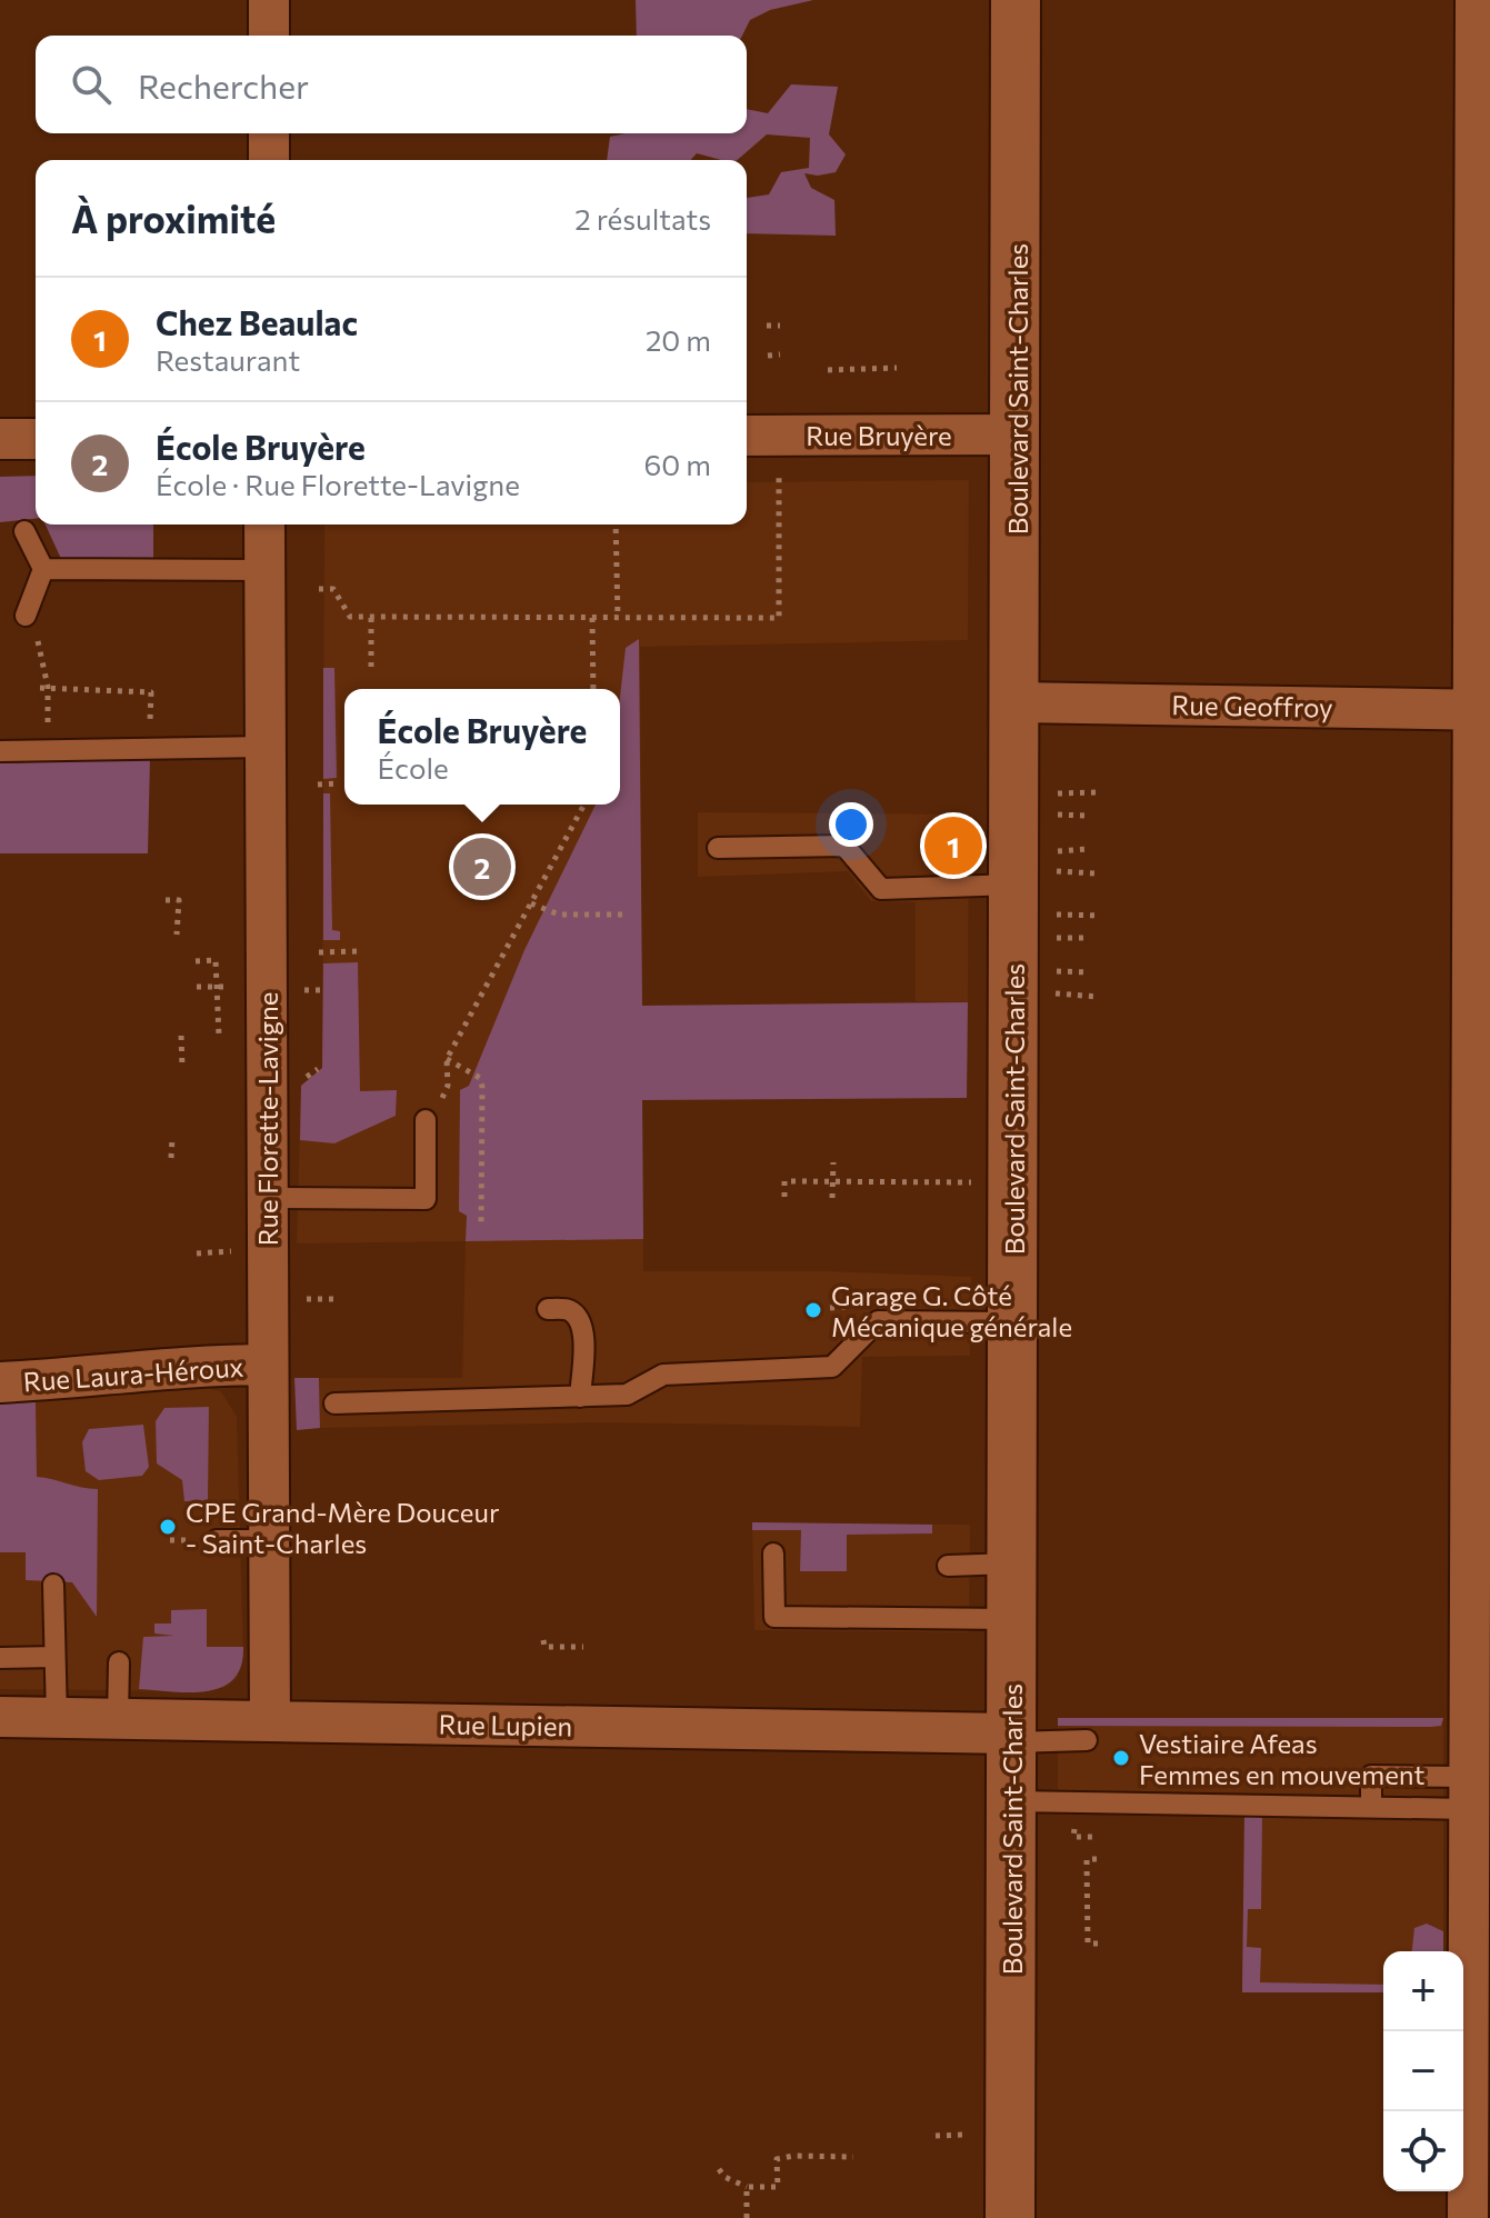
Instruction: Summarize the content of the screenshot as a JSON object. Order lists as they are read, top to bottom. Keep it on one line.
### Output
{"streets":{"street":["Boulevard Saint-Charles","Rue Bruyère","Rue Geoffroy","Rue Florette-Lavigne","Rue Laura-Héroux","Rue Lupien"]},"crossings":[["Boulevard Saint-Charles","Rue Bruyère"],["Boulevard Saint-Charles","Rue Geoffroy"],["Boulevard Saint-Charles","Rue Lupien"],["Rue Florette-Lavigne","Rue Laura-Héroux"],["Rue Florette-Lavigne","Rue Lupien"]],"places":["Garage G. Côté Mécanique générale","CPE Grand-Mère Douceur - Saint-Charles","Vestiaire Afeas Femmes en mouvement"],"page":{"search":"Rechercher","heading":["À proximité","2 résultats"],"list":[{"mark":"1","name":"Chez Beaulac","note":"Restaurant","value":"20 m"},{"mark":"2","name":"École Bruyère","note":"École · Rue Florette-Lavigne","value":"60 m"}],"popup":["École Bruyère","École"],"pins":["1","2"],"map_buttons":["+","−"]}}
